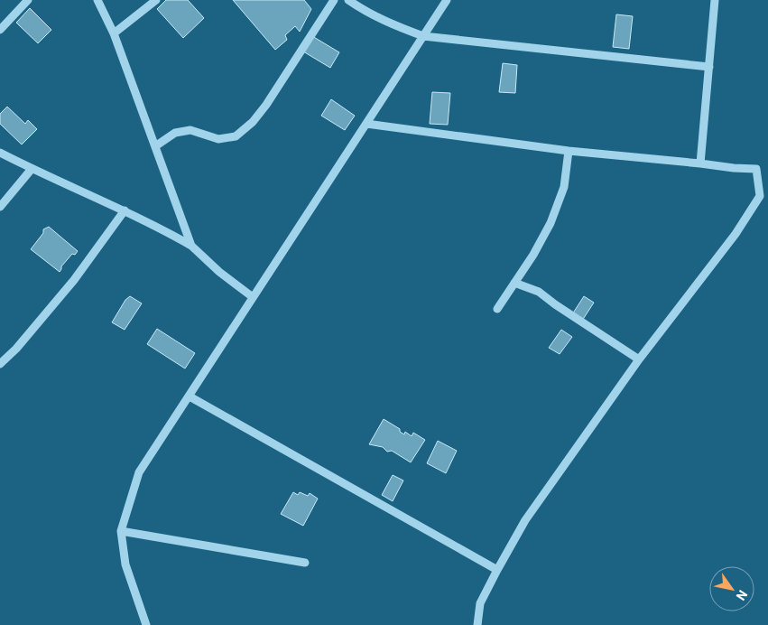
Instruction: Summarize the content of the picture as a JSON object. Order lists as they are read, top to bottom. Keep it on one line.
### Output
{"north":"bottom right"}
